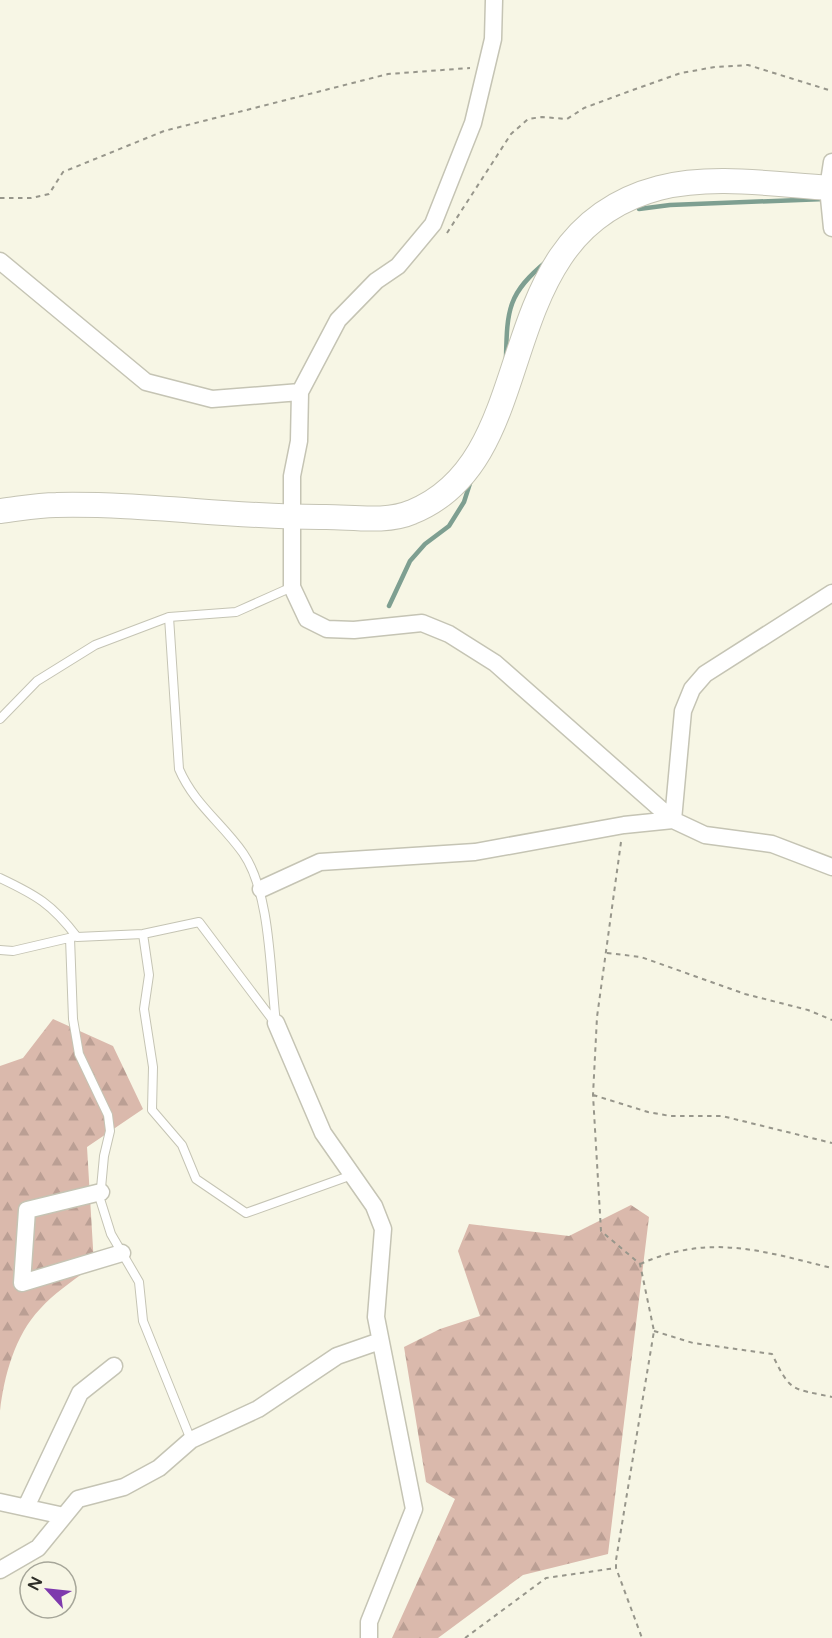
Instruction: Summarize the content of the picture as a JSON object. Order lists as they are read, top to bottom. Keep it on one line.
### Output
{"north":"top left"}
